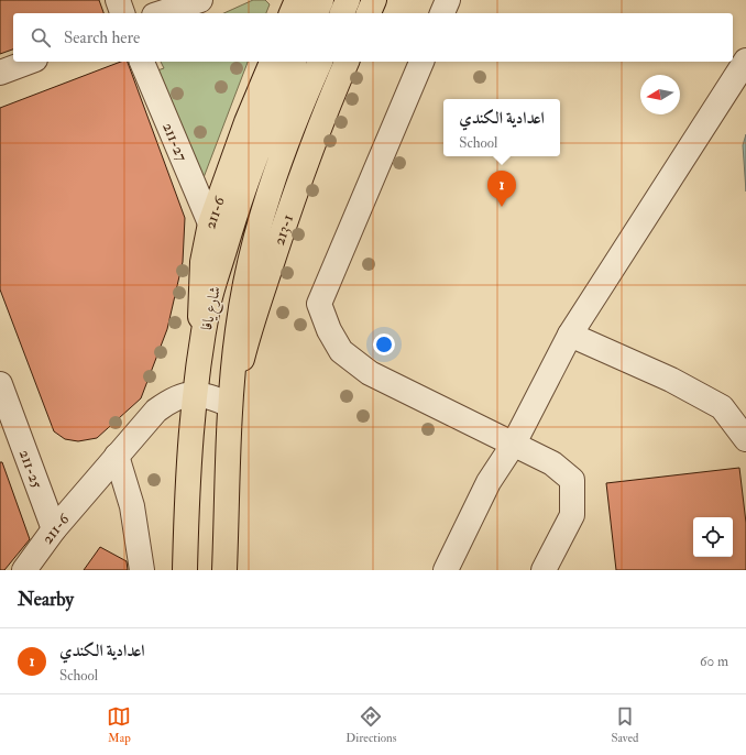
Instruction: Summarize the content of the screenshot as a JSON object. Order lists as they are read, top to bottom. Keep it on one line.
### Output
{"streets":{"main road":["211-6","213-1","شارع يافا"],"street":["211-27","211-25"]},"crossings":[["211-27","211-6"],["211-6","شارع يافا"],["211-6","211-25"],["213-1","شارع يافا"]],"north":"left","page":{"search":"Search here","popup":["اعدادية الكندي","School"],"pins":"1","heading":"Nearby","list":[{"mark":"1","name":"اعدادية الكندي","note":"School","value":"60 m"}],"nav":["Map","Directions","Saved"]}}
